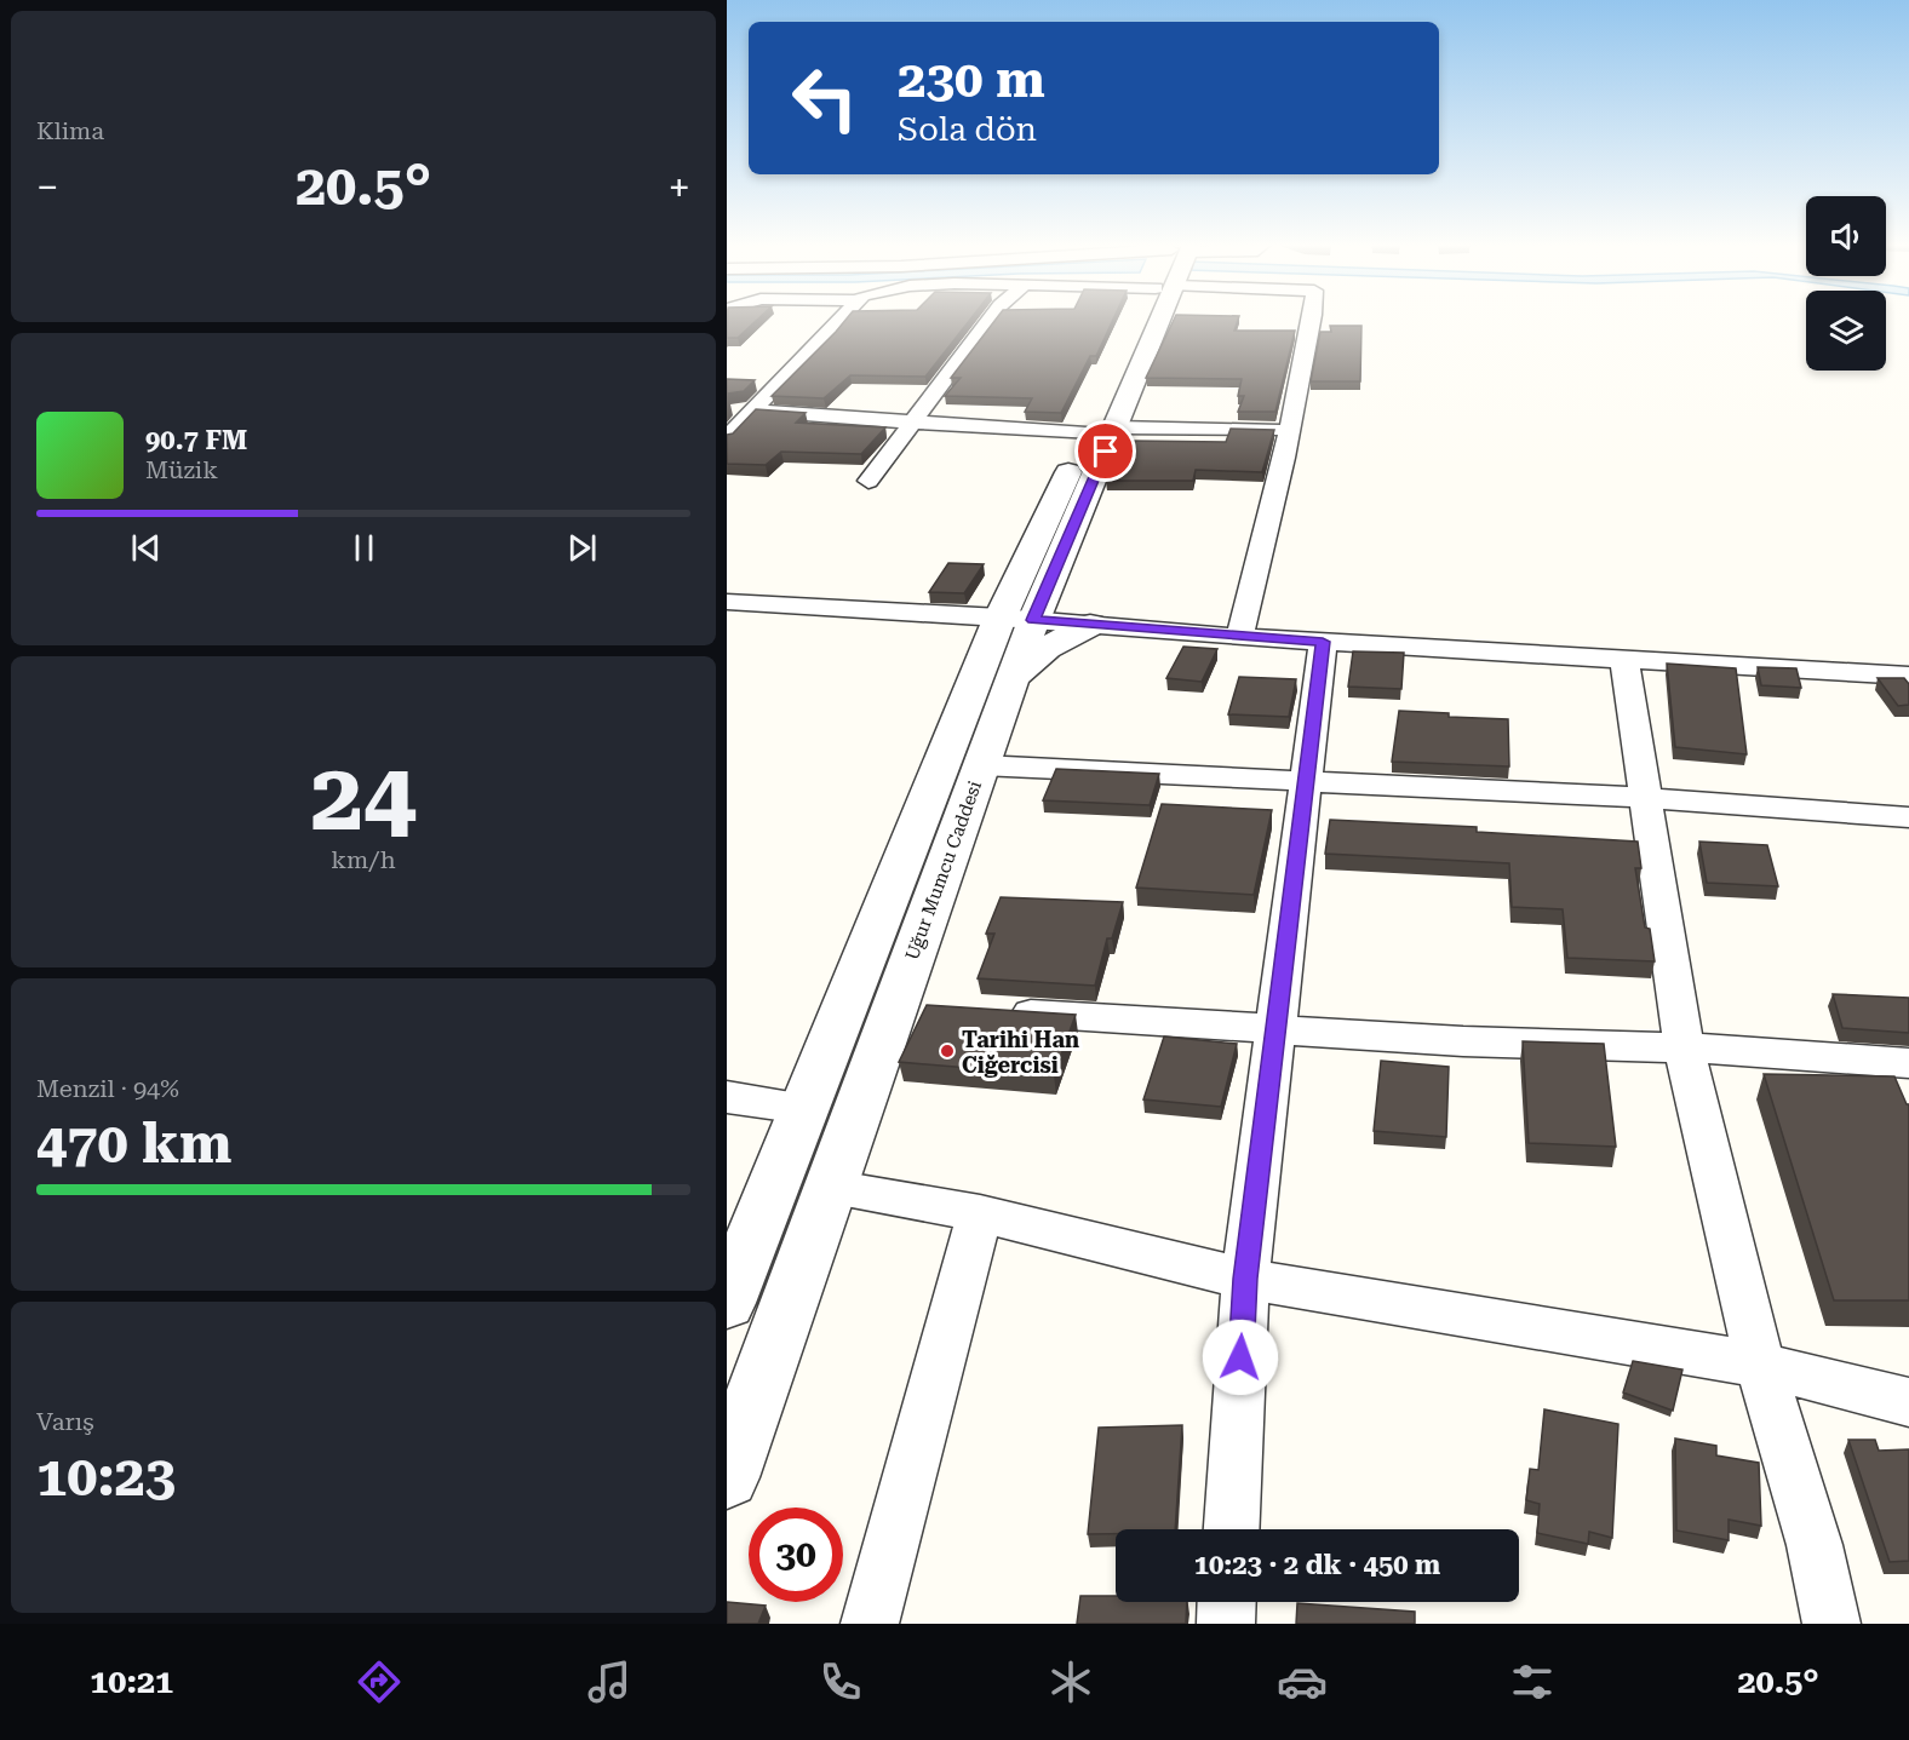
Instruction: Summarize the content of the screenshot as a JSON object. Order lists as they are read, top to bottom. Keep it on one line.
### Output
{"streets":{"street":["Uğur Mumcu Caddesi"]},"places":["Tarihi Han Ciğercisi"],"page":{"tile":["Klima",["24","km/h"],["Menzil · 94%","470 km"],["Varış","10:23"]],"turn":["230 m","Sola dön"],"heat":["−","20.5°","+"],"song":["90.7 FM","Müzik"],"limit":"30","trip":"10:23 · 2 dk · 450 m","tabs":["10:21","20.5°"]}}
